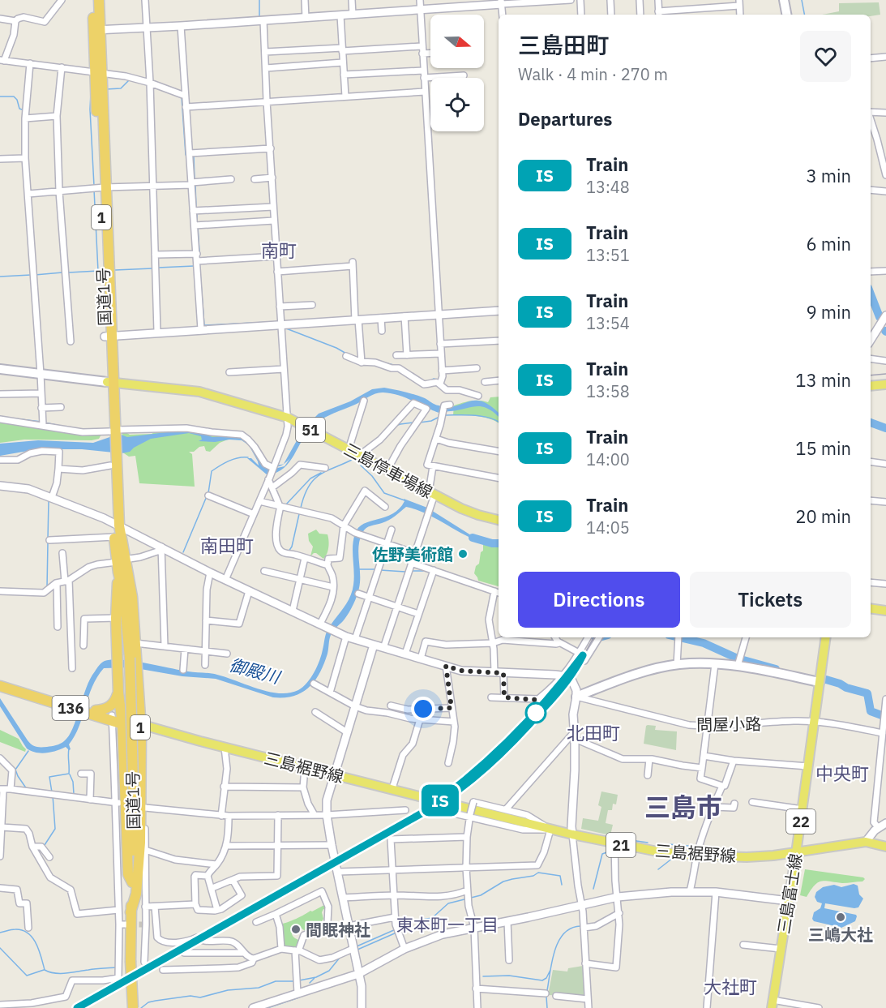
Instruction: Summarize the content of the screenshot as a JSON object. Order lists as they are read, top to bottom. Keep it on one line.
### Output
{"streets":{"highway":["1","国道1号","136"],"main road":["51","三島停車場線","三島裾野線","22","21","三島富士線"],"street":["問屋小路"]},"crossings":[["1","国道1号"],["1","136"],["1","三島裾野線"],["国道1号","三島停車場線"],["136","三島裾野線"],["問屋小路","三島富士線"],["三島裾野線","三島富士線"]],"districts":["南町","南田町","北田町","中央町","三島市","東本町一丁目","大社町"],"water":["御殿川"],"places":["佐野美術館","三嶋大社","間眠神社"],"north":"right","page":{"on_map":"IS","heading":[["三島田町","Walk · 4 min · 270 m"],"Departures"],"list":[{"mark":"IS","name":"Train","note":"13:48","value":"3 min"},{"mark":"IS","name":"Train","note":"13:51","value":"6 min"},{"mark":"IS","name":"Train","note":"13:54","value":"9 min"},{"mark":"IS","name":"Train","note":"13:58","value":"13 min"},{"mark":"IS","name":"Train","note":"14:00","value":"15 min"},{"mark":"IS","name":"Train","note":"14:05","value":"20 min"}],"buttons":["Directions","Tickets"]}}
